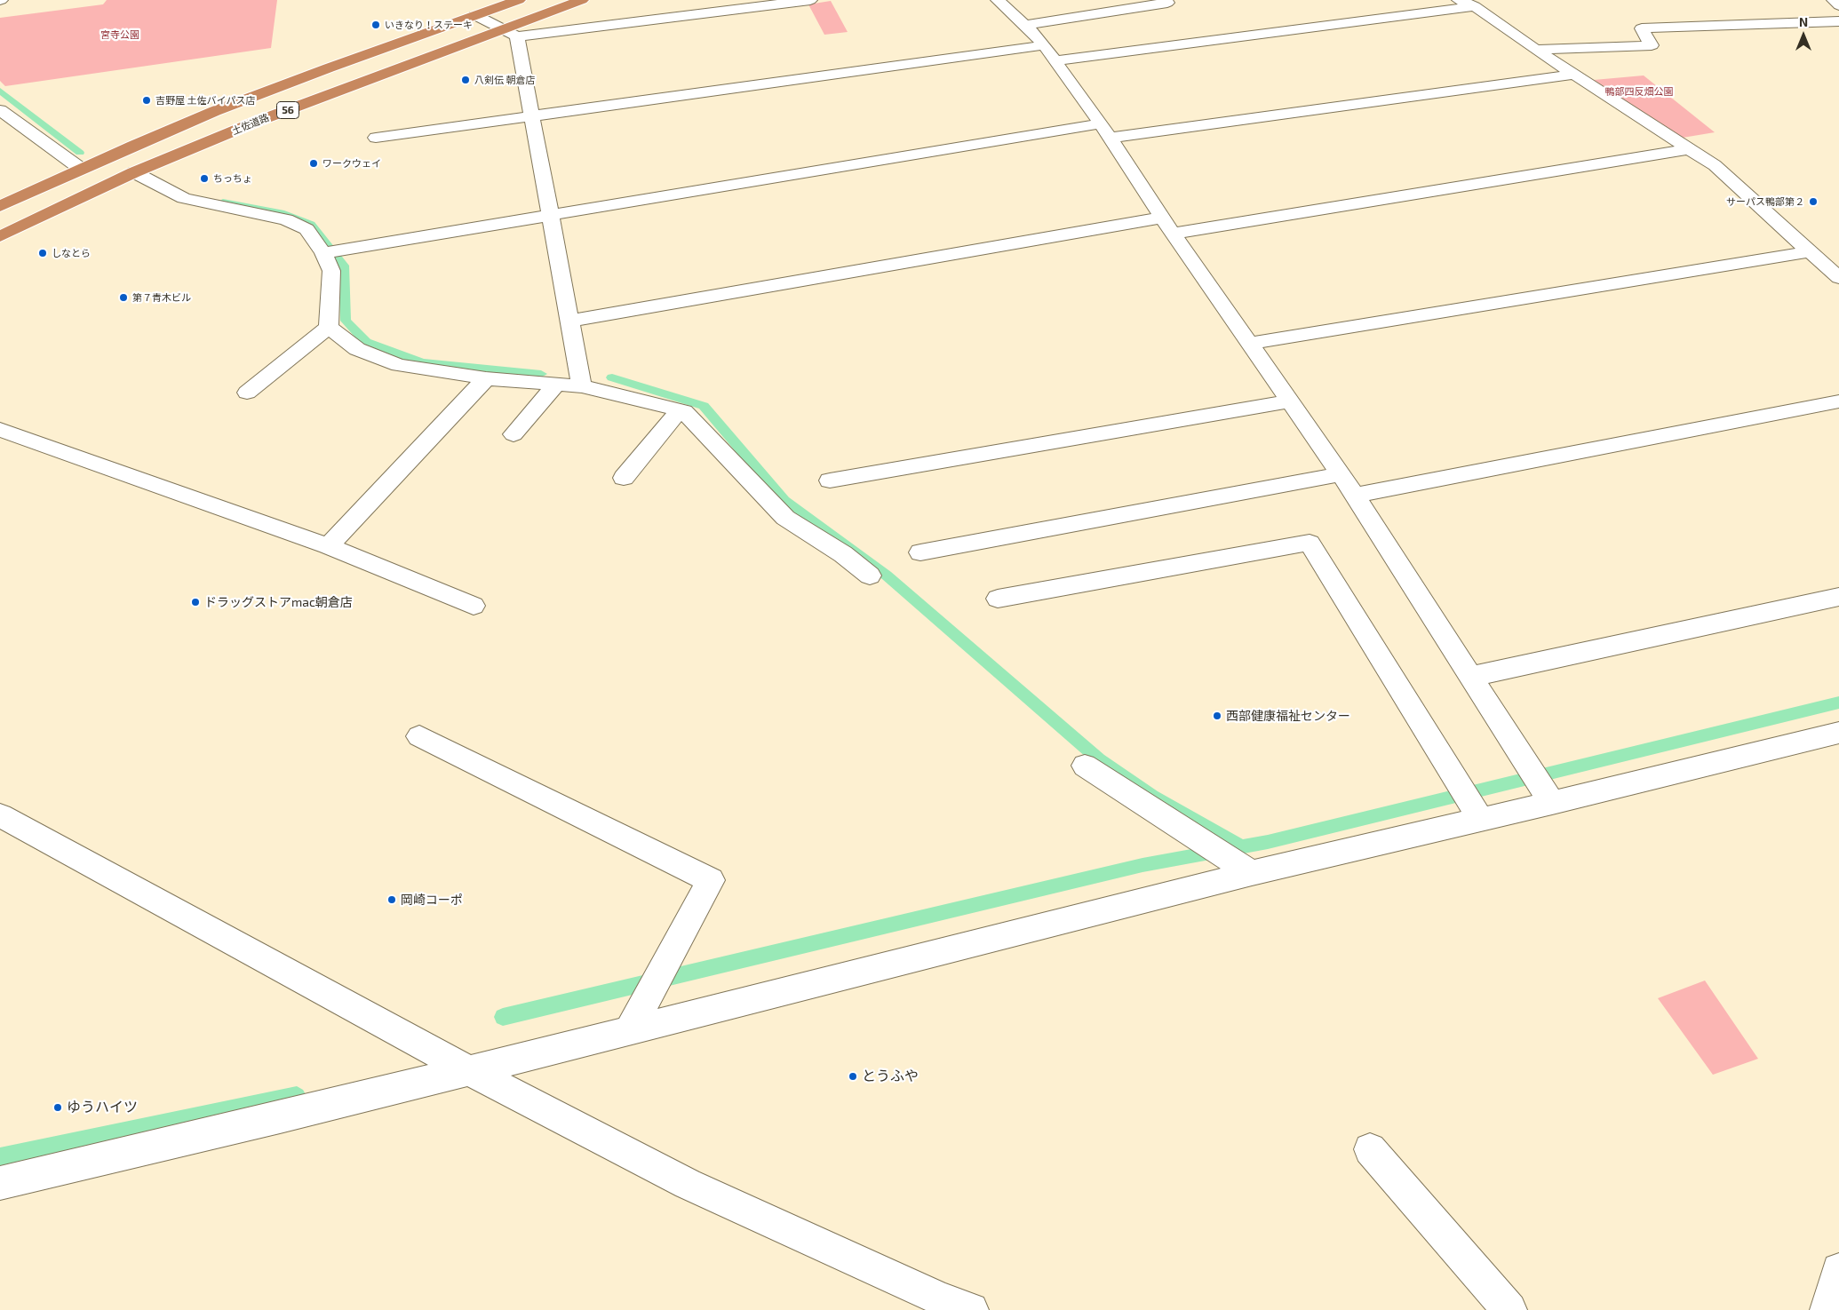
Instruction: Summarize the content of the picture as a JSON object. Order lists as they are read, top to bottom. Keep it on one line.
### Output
{"streets":{"highway":["56","土佐道路"]},"parks":["宮寺公園","鴨部四反畑公園"],"places":["いきなり！ステーキ","八剣伝 朝倉店","吉野屋 土佐バイパス店","ワークウェイ","ちっちょ","サーパス鴨部第２","しなとら","第７青木ビル","ドラッグストアmac朝倉店","西部健康福祉センター","岡崎コーポ","とうふや","ゆうハイツ"],"north":"top"}
